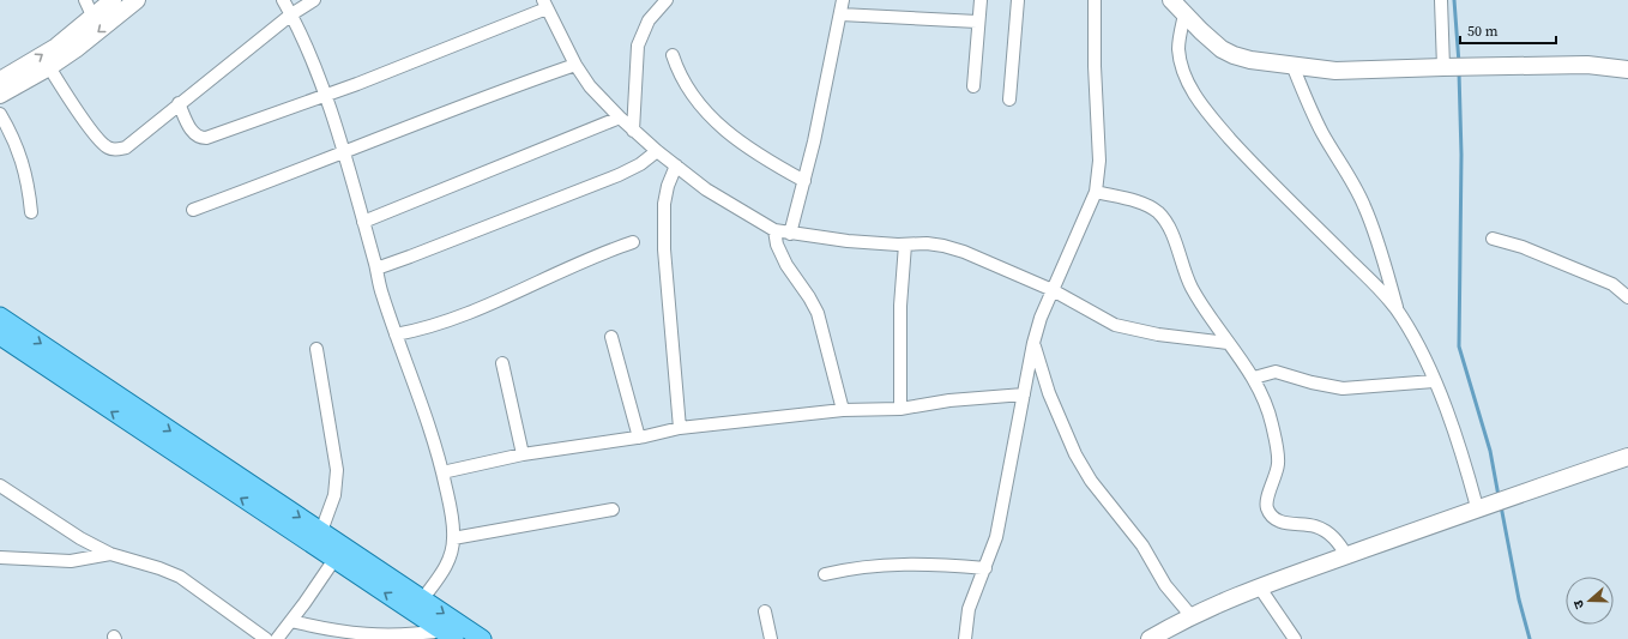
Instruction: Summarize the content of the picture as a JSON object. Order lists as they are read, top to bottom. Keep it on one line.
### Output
{"scale_bar":"50 m","north":"left"}
